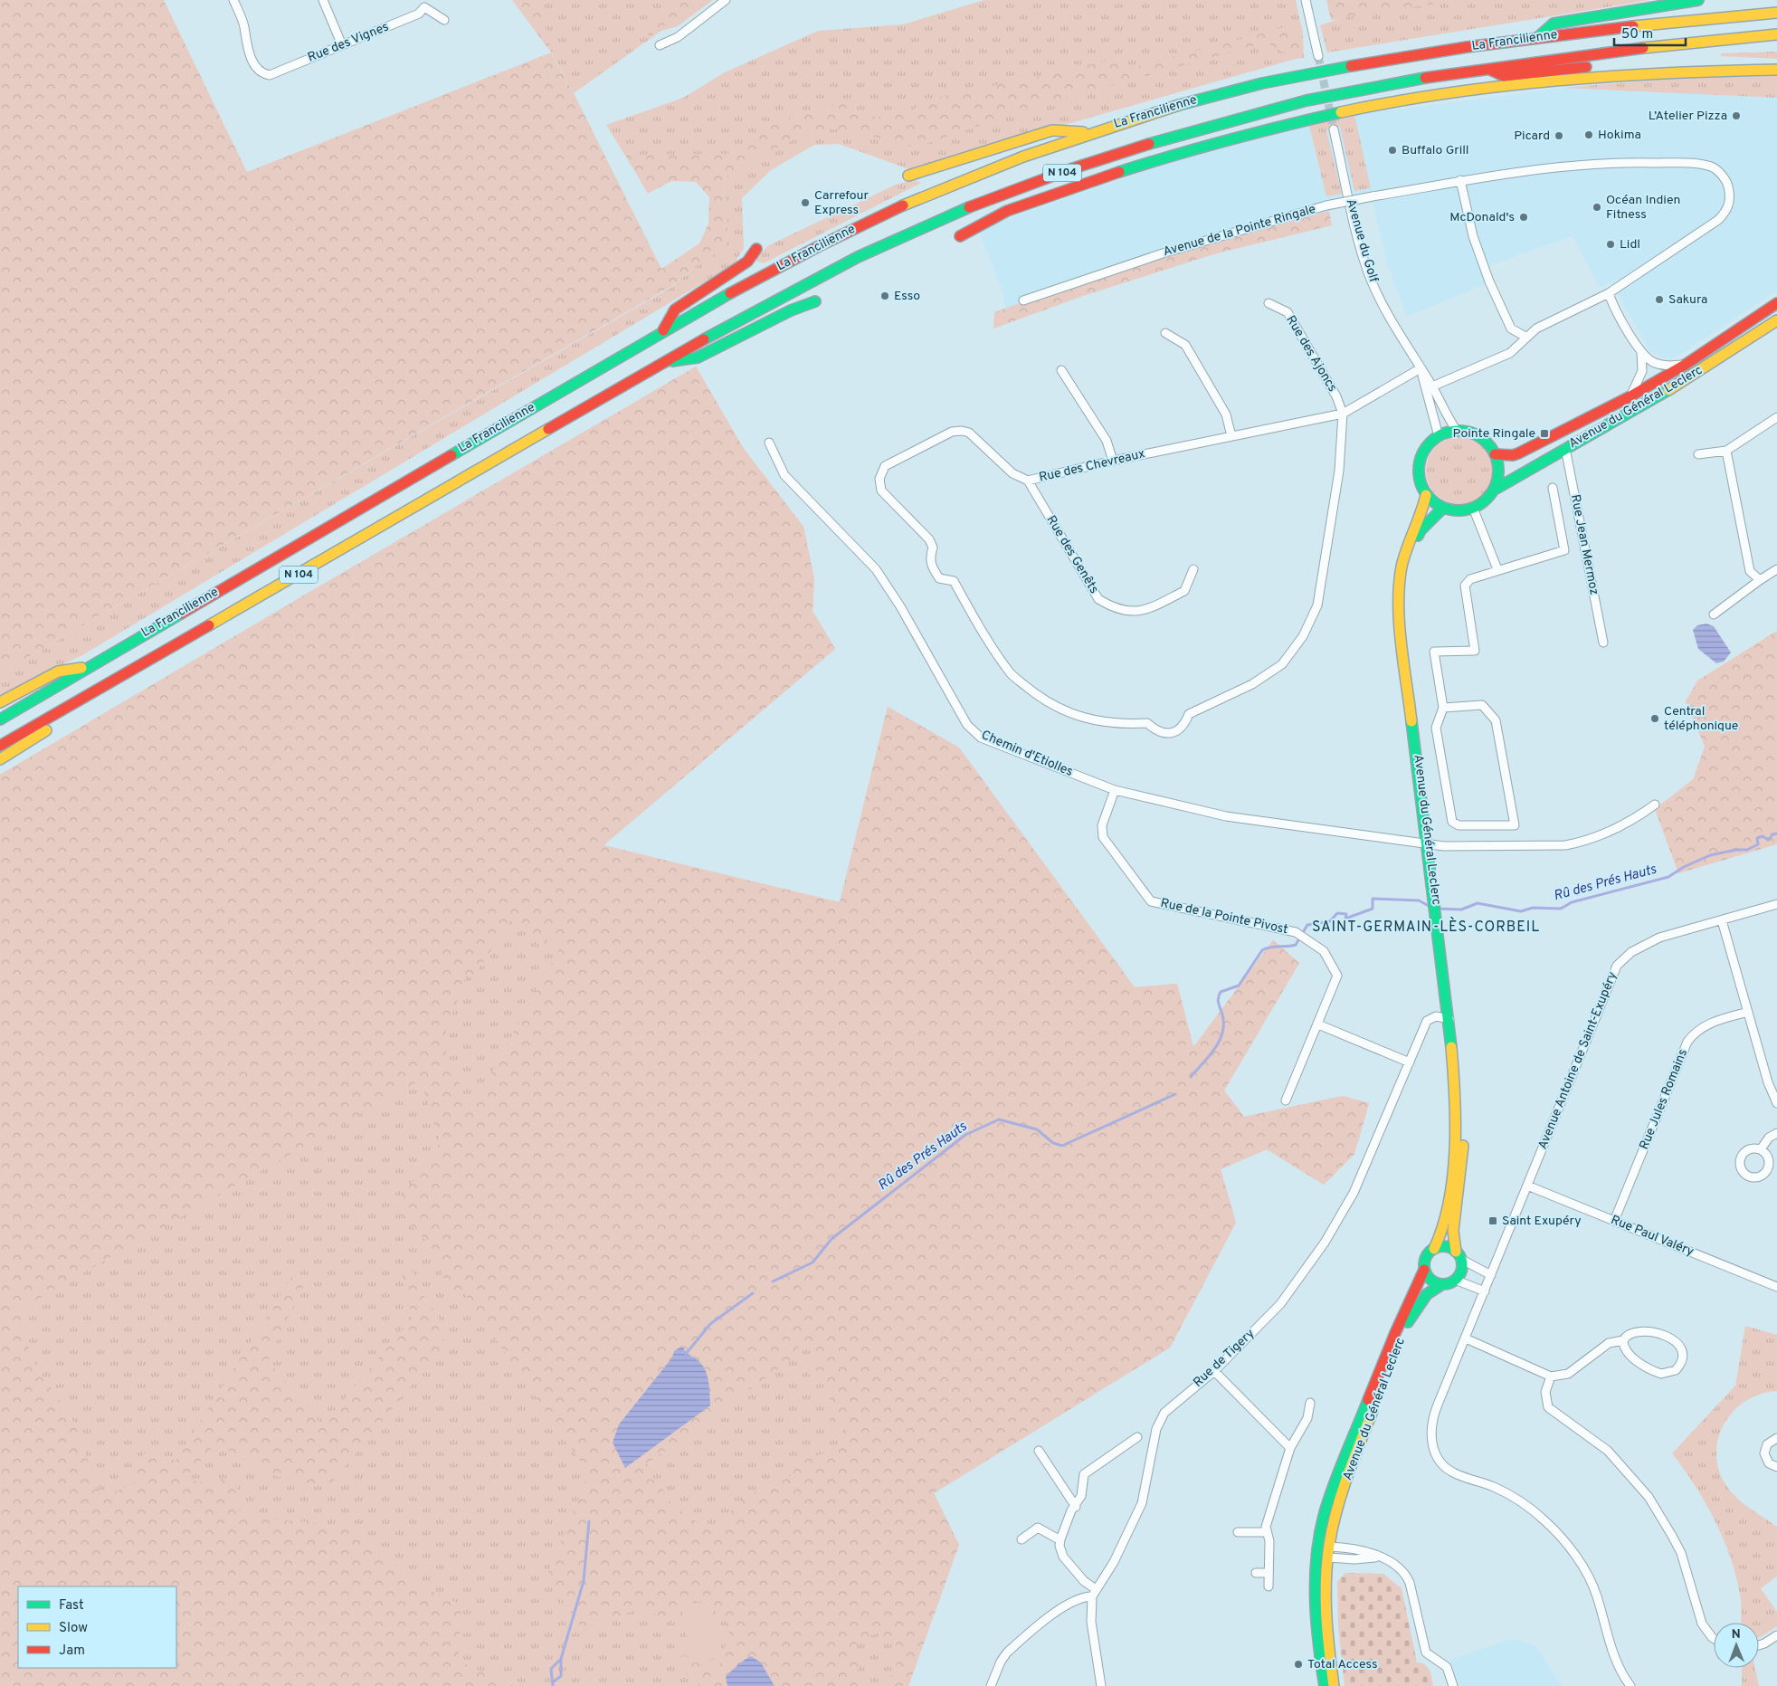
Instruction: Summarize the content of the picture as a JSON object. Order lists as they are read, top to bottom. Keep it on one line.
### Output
{"streets":{"main road":["La Francilienne","N 104","Avenue du Général Leclerc"],"street":["Rue des Vignes","Avenue de la Pointe Ringale","Avenue du Golf","Rue des Ajoncs","Rue des Chevreaux","Rue Jean Mermoz","Rue des Genêts","Chemin d'Etiolles","Rue de la Pointe Pivost","Avenue Antoine de Saint-Exupéry","Rue Jules Romains","Rue Paul Valéry","Rue de Tigery"]},"crossings":[["Avenue de la Pointe Ringale","Avenue du Golf"],["Avenue du Golf","Avenue du Général Leclerc"],["Avenue du Golf","Rue des Chevreaux"],["Rue des Ajoncs","Rue des Chevreaux"],["Avenue du Général Leclerc","Rue Jean Mermoz"],["Avenue du Général Leclerc","Chemin d'Etiolles"],["Avenue du Général Leclerc","Rue de Tigery"],["Rue des Chevreaux","Rue des Genêts"],["Chemin d'Etiolles","Rue de la Pointe Pivost"],["Avenue Antoine de Saint-Exupéry","Rue Paul Valéry"],["Rue Jules Romains","Rue Paul Valéry"]],"districts":["SAINT-GERMAIN-LÈS-CORBEIL"],"water":["Rû des Prés Hauts"],"places":{"other":["L’Atelier Pizza","Hokima","Picard","Buffalo Grill","Carrefour Express","Océan Indien Fitness","McDonald's","Lidl","Esso","Sakura","Central téléphonique","Total Access"],"transit":["Pointe Ringale","Saint Exupéry"]},"legend":["Fast","Slow","Jam"],"scale_bar":"50 m","north":"top"}
